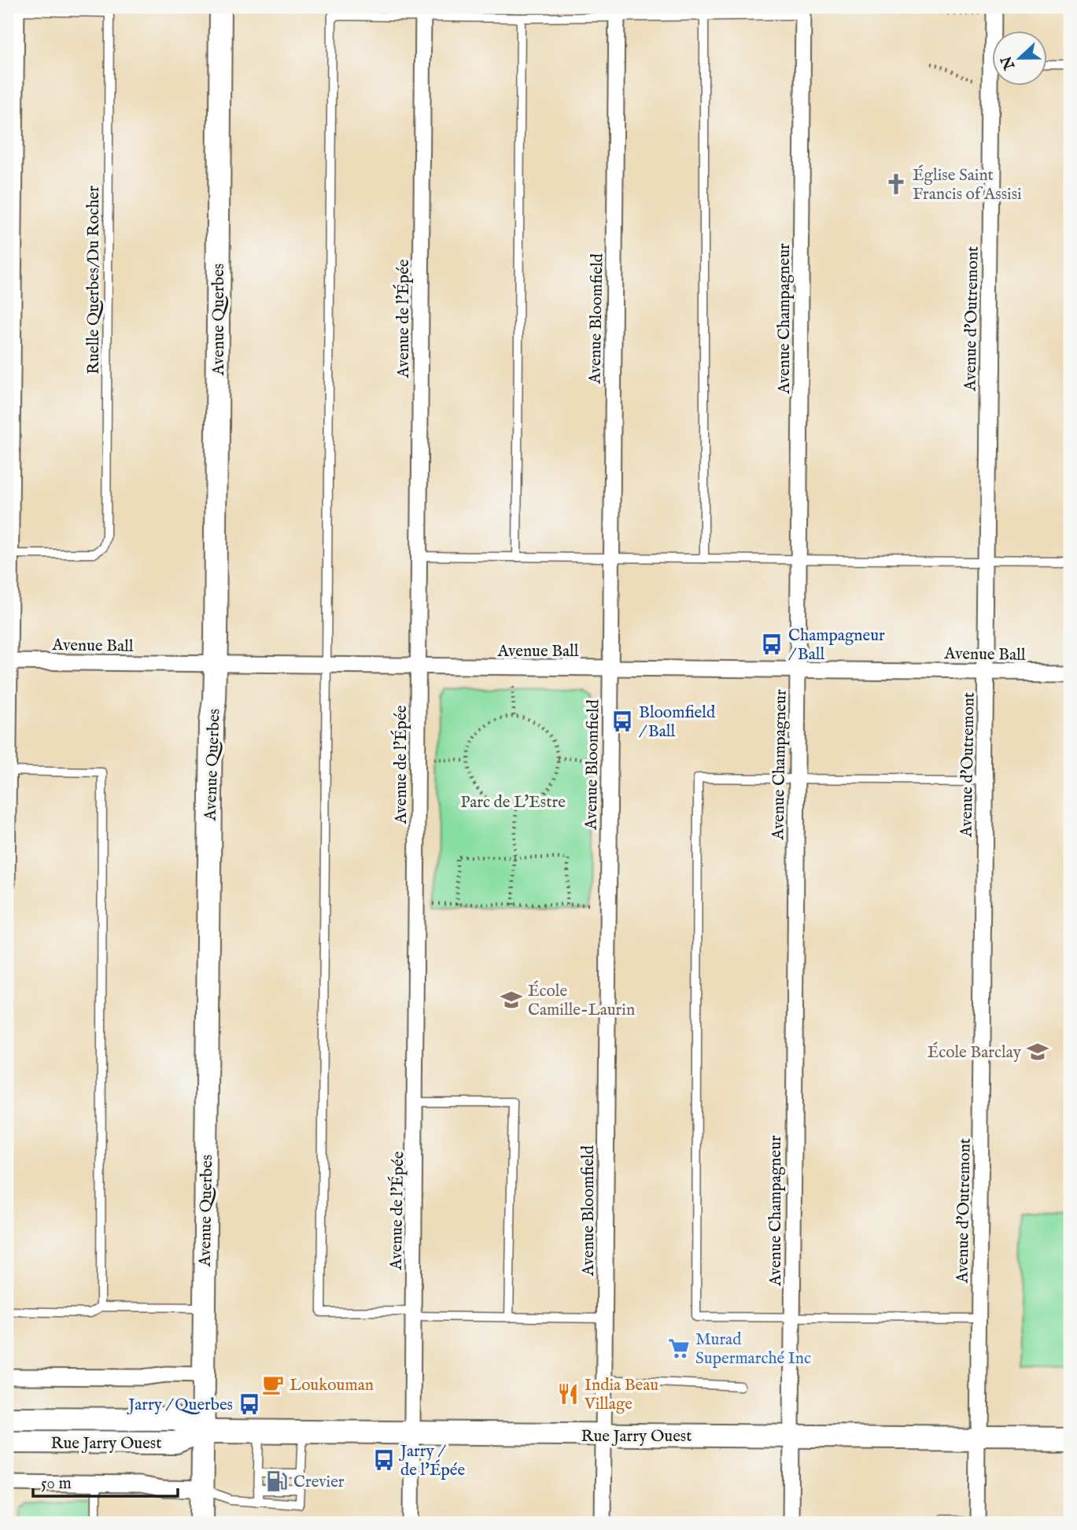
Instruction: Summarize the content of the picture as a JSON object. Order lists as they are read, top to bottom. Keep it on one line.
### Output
{"streets":{"street":["Avenue de l'Épée","Avenue Bloomfield","Avenue Champagneur","Avenue d'Outremont","Avenue Querbes","Avenue Ball","Rue Jarry Ouest"],"lane":["Ruelle Querbes/Du Rocher"]},"crossings":[["Avenue de l'Épée","Avenue Ball"],["Avenue de l'Épée","Rue Jarry Ouest"],["Avenue Bloomfield","Avenue Ball"],["Avenue Bloomfield","Rue Jarry Ouest"],["Avenue Champagneur","Avenue Ball"],["Avenue Champagneur","Rue Jarry Ouest"],["Avenue d'Outremont","Avenue Ball"],["Avenue d'Outremont","Rue Jarry Ouest"],["Avenue Querbes","Avenue Ball"],["Avenue Querbes","Rue Jarry Ouest"]],"parks":["Parc de L'Estre"],"places":{"church":["Église Saint Francis of Assisi"],"bus stop":["Champagneur / Ball","Bloomfield / Ball","Jarry / Querbes","Jarry / de l'Épée"],"school or university":["École Camille-Laurin","École Barclay"],"supermarket":["Murad Supermarché Inc"],"cafe":["Loukouman"],"restaurant":["India Beau Village"],"fuel station":["Crevier"]},"scale_bar":"50 m","north":"left"}
